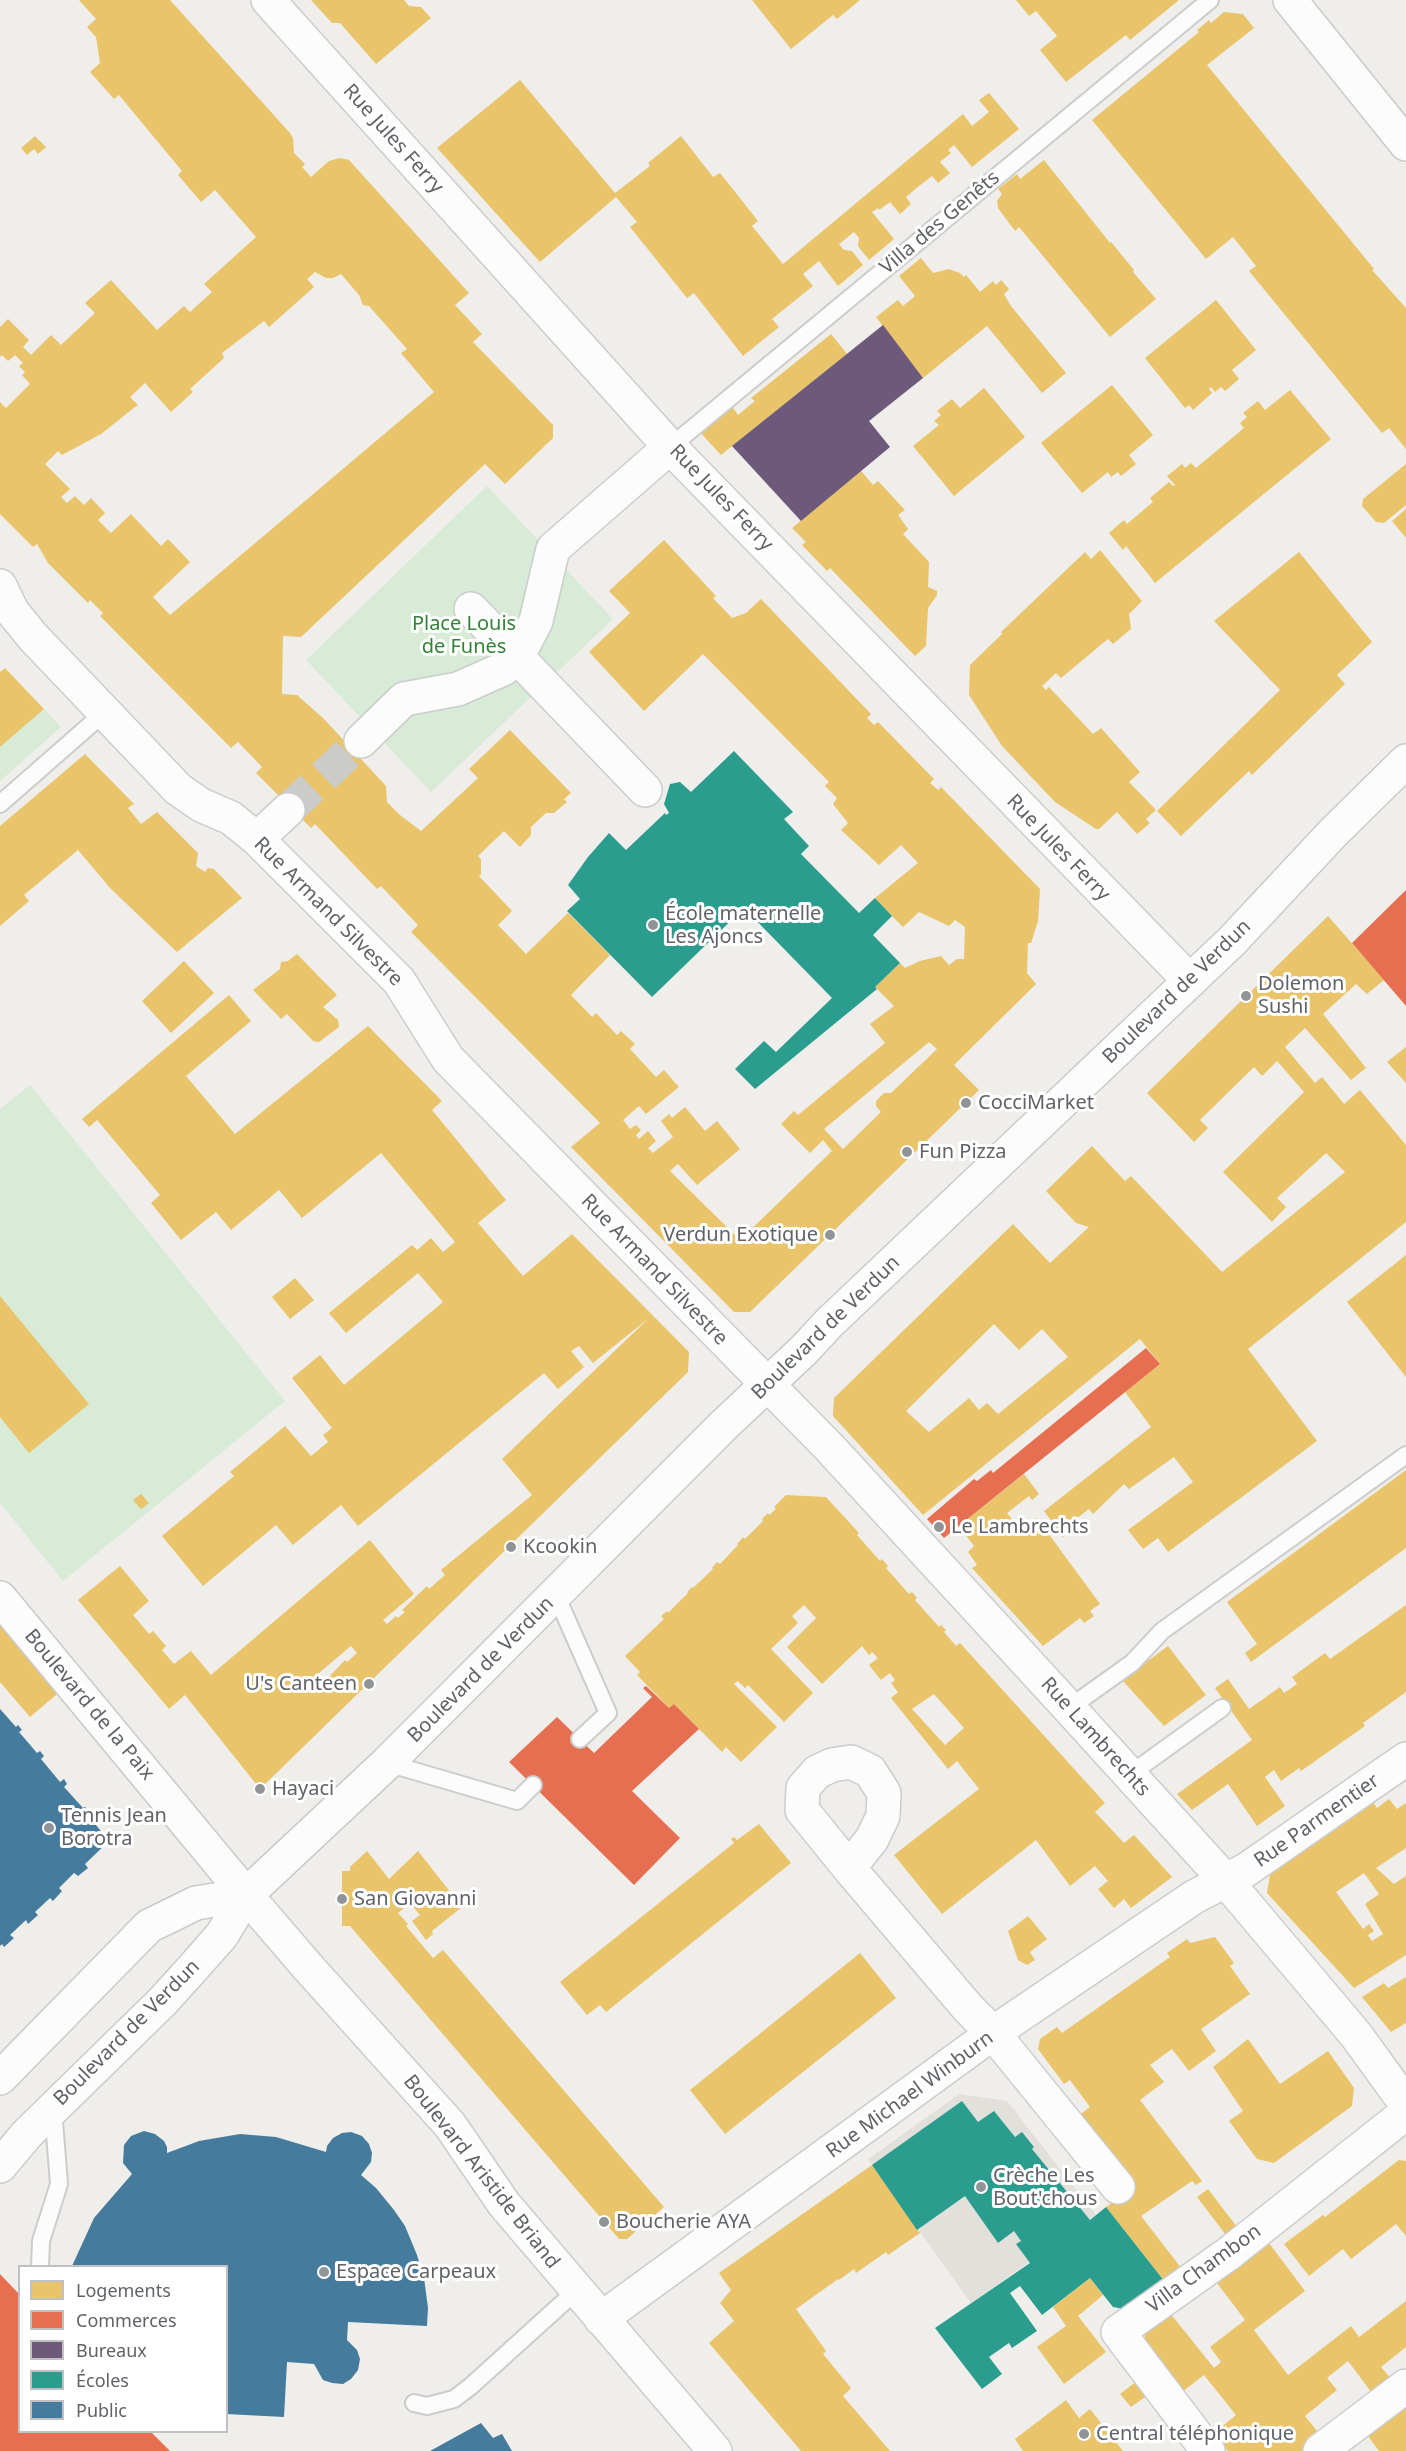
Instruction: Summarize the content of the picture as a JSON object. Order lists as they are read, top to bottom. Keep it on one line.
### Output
{"streets":{"street":["Rue Jules Ferry","Rue Armand Silvestre","Boulevard de Verdun","Boulevard de la Paix","Rue Lambrechts","Rue Parmentier","Rue Michael Winburn","Boulevard Aristide Briand","Villa Chambon"],"lane":["Villa des Genêts"]},"crossings":[["Rue Jules Ferry","Villa des Genêts"],["Rue Jules Ferry","Boulevard de Verdun"],["Rue Armand Silvestre","Boulevard de Verdun"],["Rue Armand Silvestre","Rue Lambrechts"],["Boulevard de Verdun","Boulevard de la Paix"],["Boulevard de Verdun","Rue Lambrechts"],["Boulevard de Verdun","Boulevard Aristide Briand"],["Boulevard de la Paix","Boulevard Aristide Briand"],["Rue Lambrechts","Rue Parmentier"],["Rue Lambrechts","Rue Michael Winburn"],["Rue Parmentier","Rue Michael Winburn"],["Rue Michael Winburn","Boulevard Aristide Briand"]],"parks":["Place Louis de Funès"],"places":["École maternelle Les Ajoncs","Dolemon Sushi","CocciMarket","Fun Pizza","Verdun Exotique","Le Lambrechts","Kcookin","U's Canteen","Hayaci","Tennis Jean Borotra","San Giovanni","Crèche Les Bout'chous","Boucherie AYA","Espace Carpeaux","Central téléphonique"],"legend":["Logements","Commerces","Bureaux","Écoles","Public"]}
